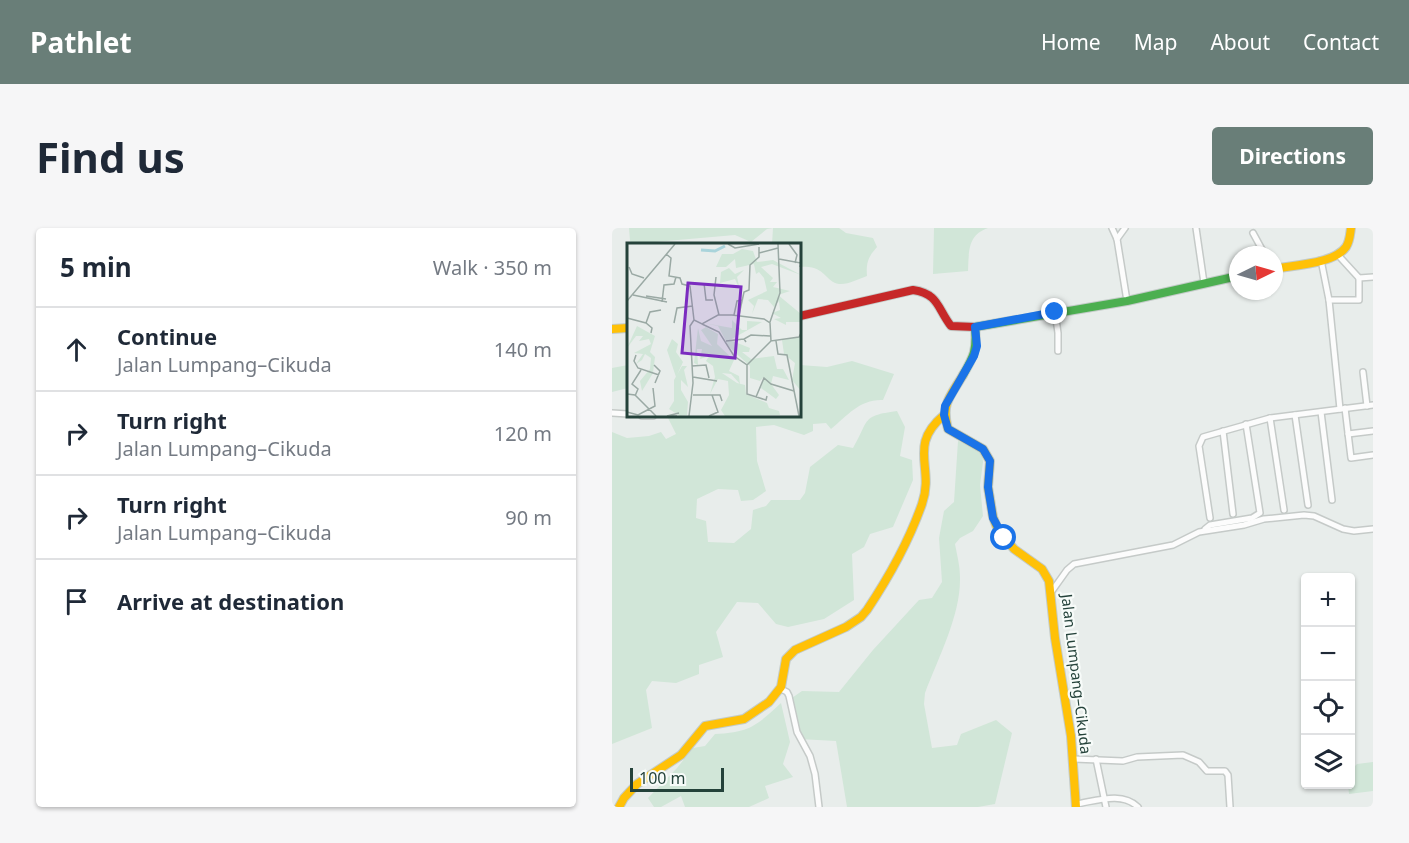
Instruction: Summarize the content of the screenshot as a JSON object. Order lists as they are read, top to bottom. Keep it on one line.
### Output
{"streets":{"street":["Jalan Lumpang–Cikuda"]},"scale_bar":"100 m","north":"right","page":{"header":"Pathlet","nav":["Home","Map","About","Contact"],"buttons":"Directions","title":"Find us","heading":["5 min","Walk · 350 m"],"list":[["Continue","Jalan Lumpang–Cikuda","140 m"],["Turn right","Jalan Lumpang–Cikuda","120 m"],["Turn right","Jalan Lumpang–Cikuda","90 m"],"Arrive at destination"],"map_buttons":["+","−"],"scale":"100 m"}}
